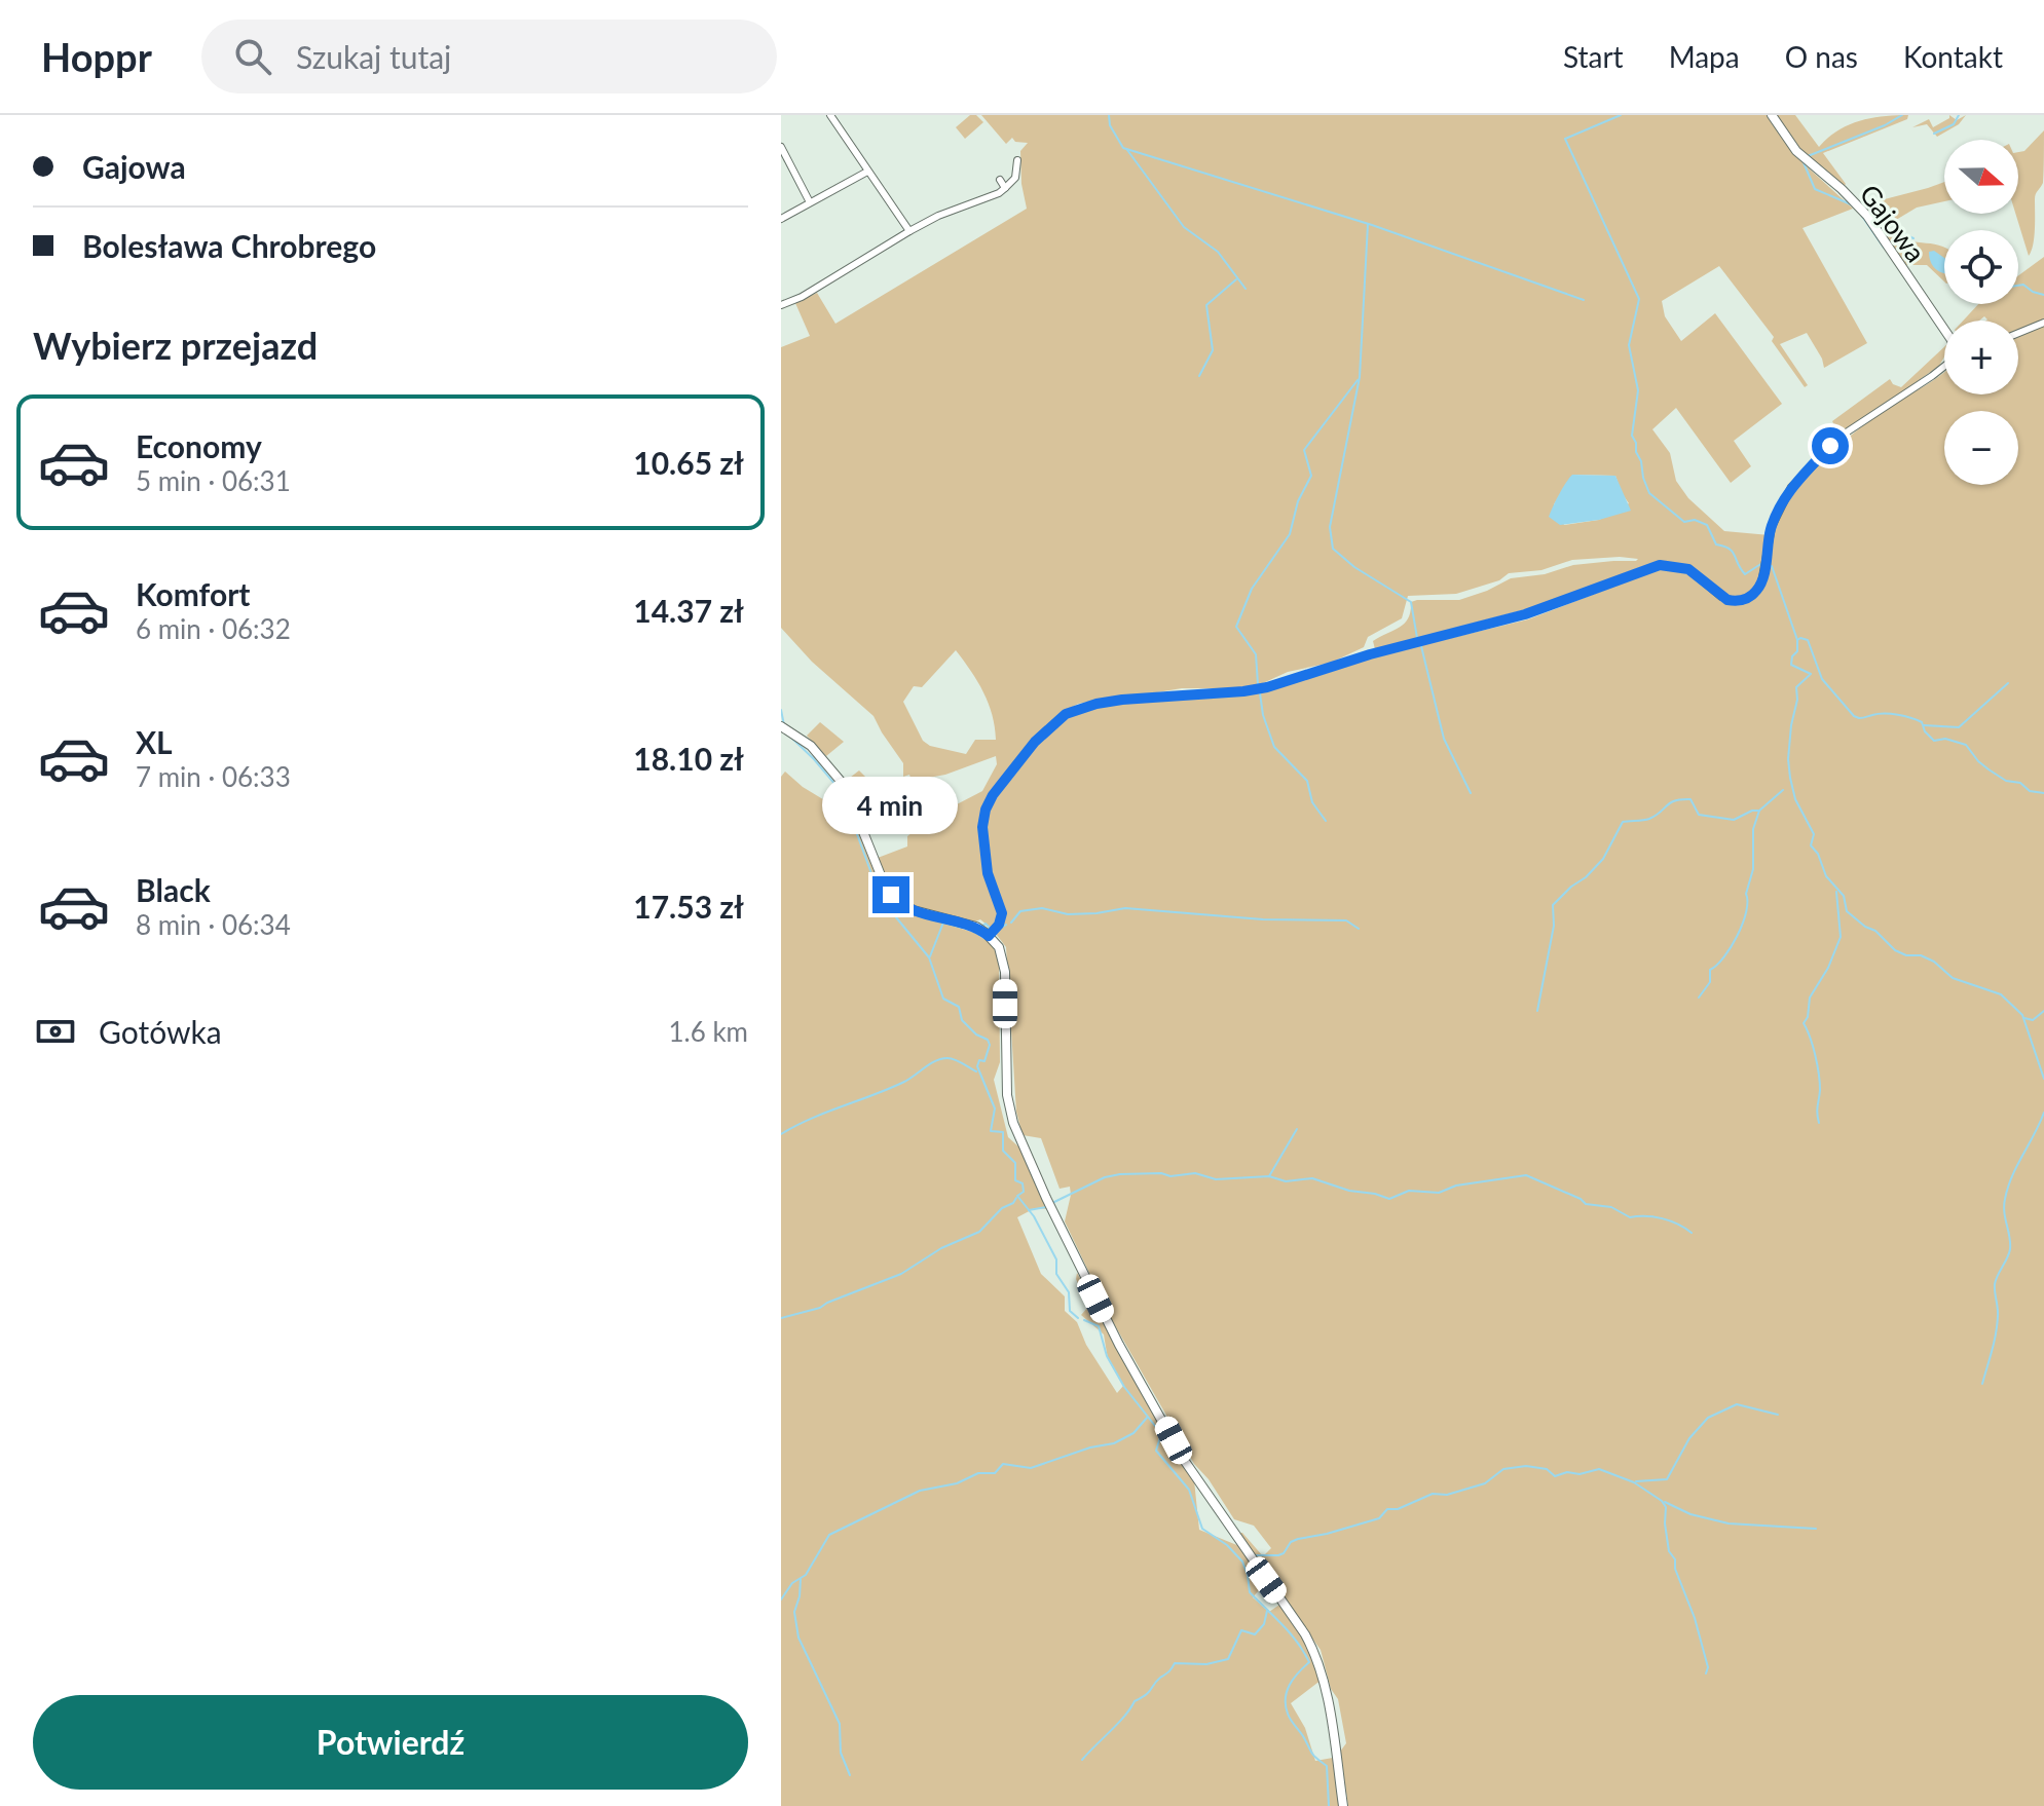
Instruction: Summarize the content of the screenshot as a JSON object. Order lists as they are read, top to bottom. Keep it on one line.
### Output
{"streets":{"street":["Gajowa"]},"north":"right","page":{"header":"Hoppr","search":"Szukaj tutaj","nav":["Start","Mapa","O nas","Kontakt"],"banner":["Gajowa","Bolesława Chrobrego"],"map_buttons":["+","−"],"heading":"Wybierz przejazd","list":[{"name":"Economy","note":"5 min · 06:31","value":"10.65 zł"},{"name":"Komfort","note":"6 min · 06:32","value":"14.37 zł"},{"name":"XL","note":"7 min · 06:33","value":"18.10 zł"},{"name":"Black","note":"8 min · 06:34","value":"17.53 zł"}],"bubble":"4 min","pay":["Gotówka","1.6 km"],"buttons":"Potwierdź"}}
